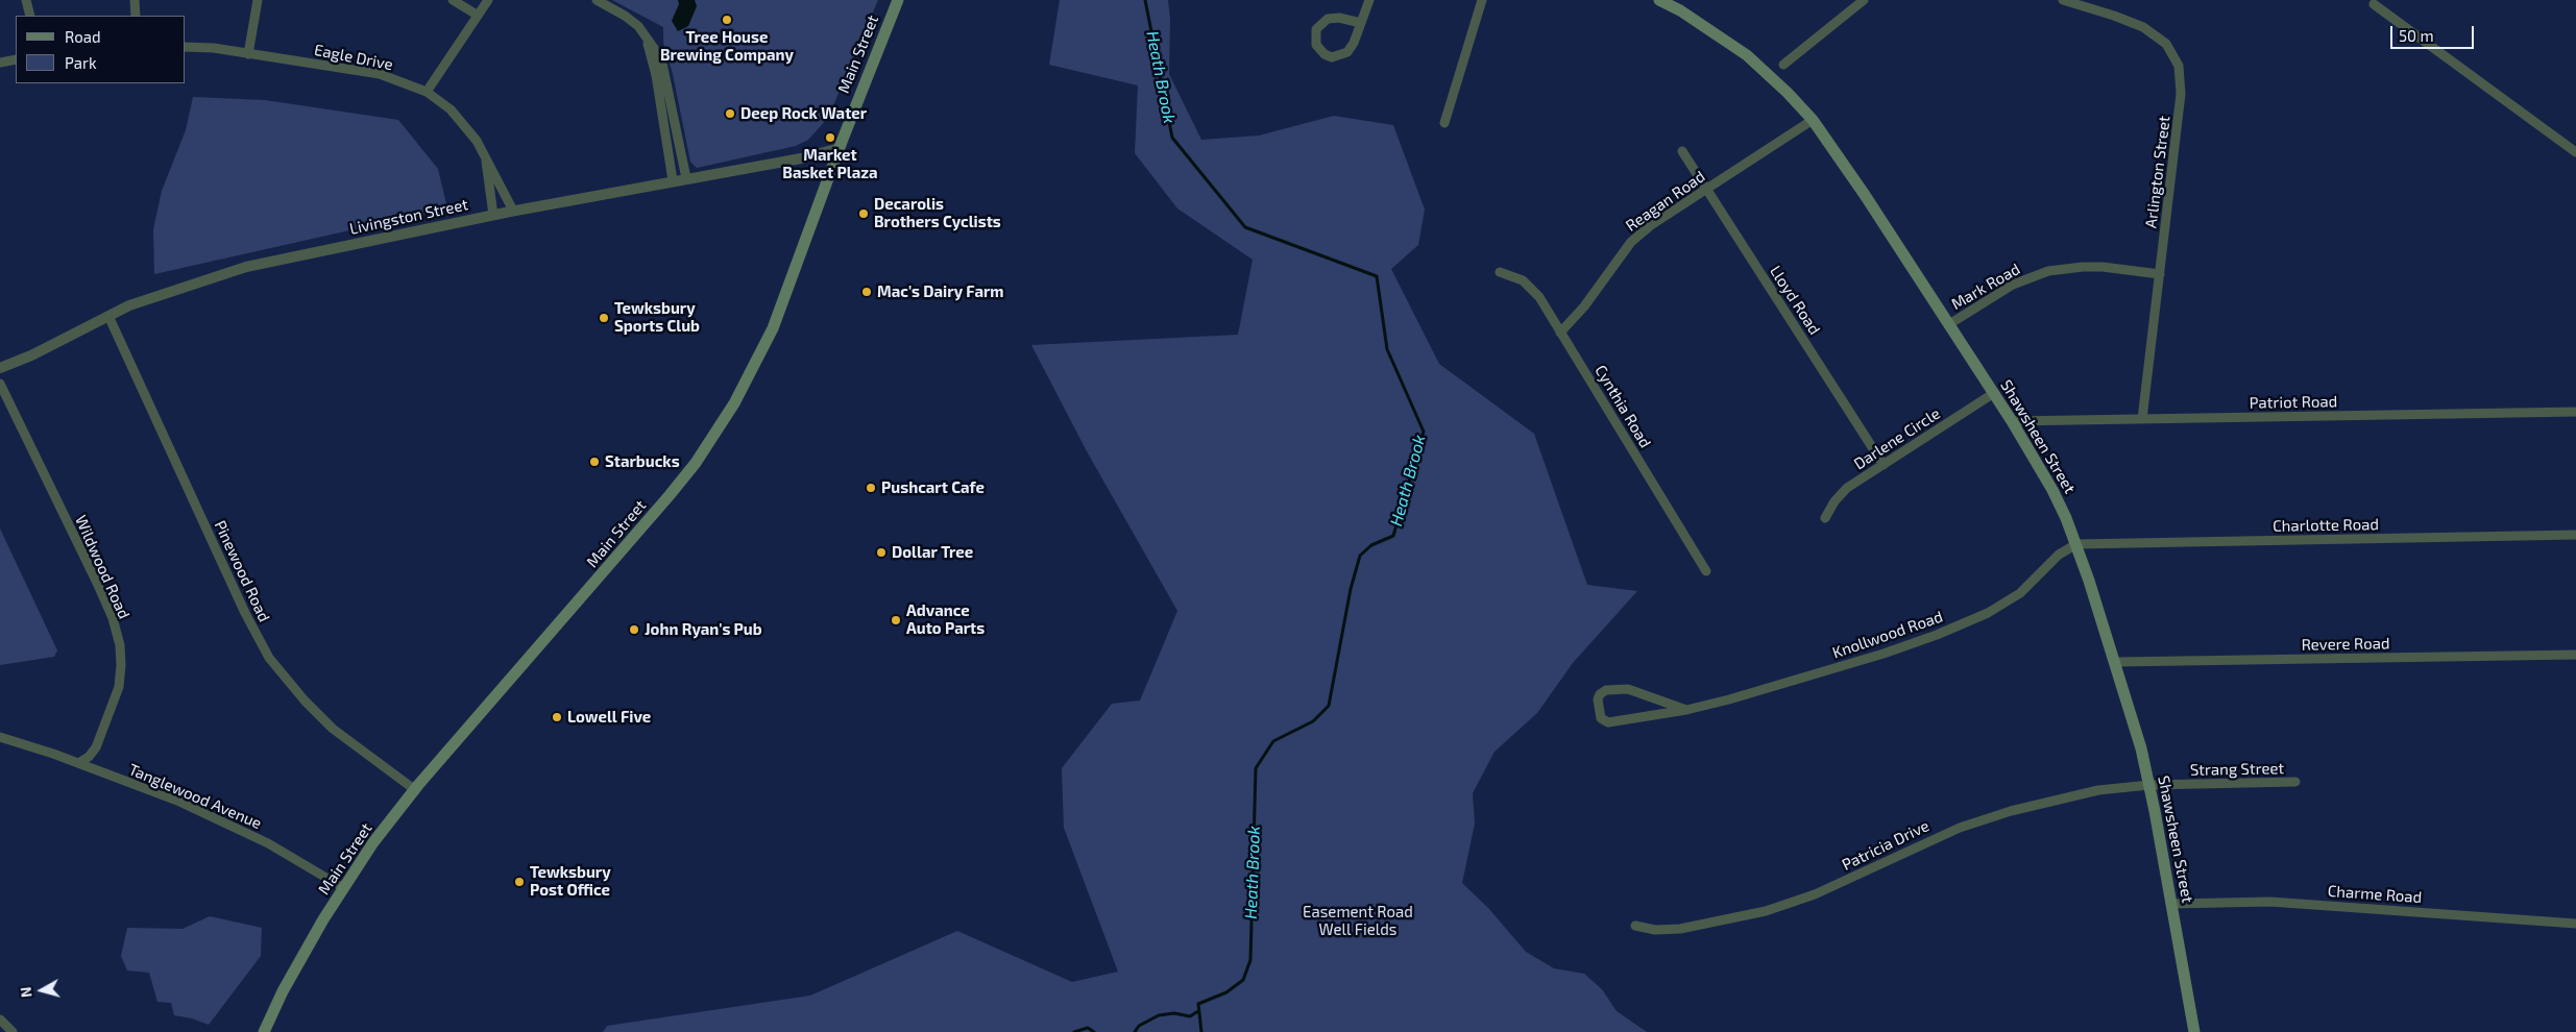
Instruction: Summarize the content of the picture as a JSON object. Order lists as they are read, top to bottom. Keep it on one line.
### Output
{"streets":{"main road":["Main Street","Shawsheen Street"],"street":["Eagle Drive","Arlington Street","Reagan Road","Livingston Street","Mark Road","Lloyd Road","Patriot Road","Cynthia Road","Darlene Circle","Charlotte Road","Wildwood Road","Pinewood Road","Knollwood Road","Revere Road","Strang Street","Tanglewood Avenue","Patricia Drive","Charme Road"]},"crossings":[["Main Street","Livingston Street"],["Main Street","Pinewood Road"],["Main Street","Tanglewood Avenue"],["Eagle Drive","Livingston Street"],["Arlington Street","Mark Road"],["Arlington Street","Patriot Road"],["Reagan Road","Lloyd Road"],["Reagan Road","Cynthia Road"],["Reagan Road","Shawsheen Street"],["Livingston Street","Pinewood Road"],["Mark Road","Shawsheen Street"],["Lloyd Road","Darlene Circle"],["Patriot Road","Shawsheen Street"],["Shawsheen Street","Darlene Circle"],["Shawsheen Street","Charlotte Road"],["Shawsheen Street","Knollwood Road"],["Shawsheen Street","Revere Road"],["Shawsheen Street","Strang Street"],["Shawsheen Street","Patricia Drive"],["Shawsheen Street","Charme Road"],["Charlotte Road","Knollwood Road"],["Wildwood Road","Tanglewood Avenue"],["Strang Street","Patricia Drive"]],"water":["Heath Brook"],"parks":["Easement Road Well Fields"],"places":["Tree House Brewing Company","Deep Rock Water","Market Basket Plaza","Decarolis Brothers Cyclists","Mac's Dairy Farm","Tewksbury Sports Club","Starbucks","Pushcart Cafe","Dollar Tree","Advance Auto Parts","John Ryan's Pub","Lowell Five","Tewksbury Post Office"],"legend":["Road","Park"],"scale_bar":"50 m","north":"left"}
